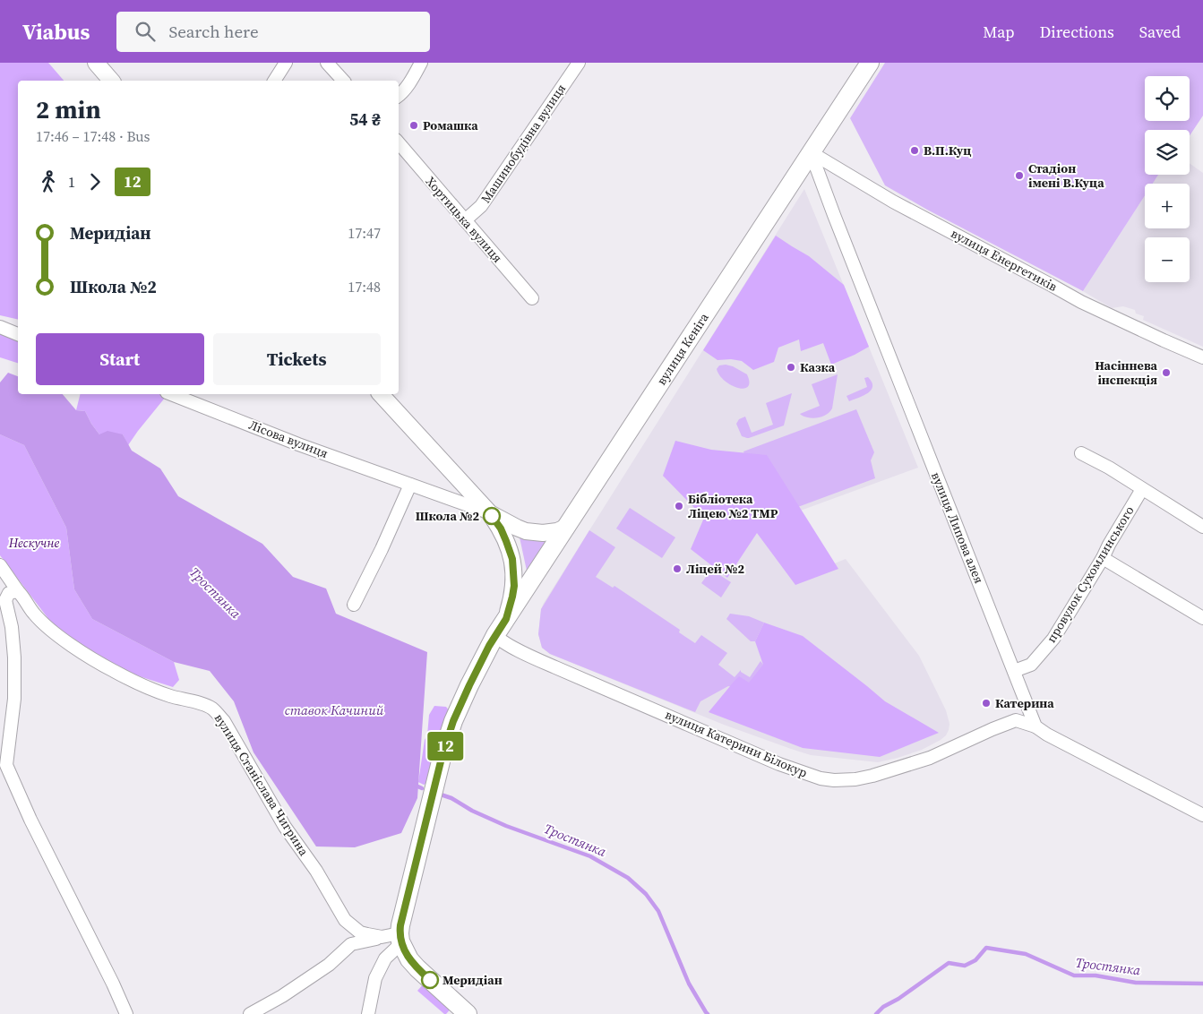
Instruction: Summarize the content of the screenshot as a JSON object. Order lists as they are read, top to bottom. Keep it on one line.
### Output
{"streets":{"main road":["вулиця Кеніга"],"street":["Машинобудівна вулиця","Хортицька вулиця","вулиця Енергетиків","Лісова вулиця","вулиця Липова алея","провулок Сухомлинського","вулиця Катерини Білокур","вулиця Станіслава Чигрина"]},"crossings":[["Машинобудівна вулиця","Хортицька вулиця"],["вулиця Енергетиків","вулиця Кеніга"],["вулиця Енергетиків","вулиця Липова алея"],["вулиця Кеніга","вулиця Липова алея"],["вулиця Кеніга","вулиця Катерини Білокур"],["вулиця Кеніга","вулиця Станіслава Чигрина"],["вулиця Липова алея","провулок Сухомлинського"],["вулиця Липова алея","вулиця Катерини Білокур"]],"water":["Тростянка","ставок Качиний"],"parks":["Нескучне"],"places":["Ромашка","В.П.Куц","Стадіон імені В.Куца","Казка","Насіннева інспекція","Бібліотека Ліцею №2 ТМР","Школа №2","Ліцей №2","Катерина","Меридіан"],"lines":["bus line 12"],"page":{"header":"Viabus","search":"Search here","nav":["Map","Directions","Saved"],"on_map":"12","map_buttons":["+","−"],"heading":["2 min","17:46 – 17:48 · Bus","54 ₴"],"legs":["1","12"],"list":[{"name":"Меридіан","value":"17:47"},{"name":"Школа №2","value":"17:48"}],"buttons":["Start","Tickets"]}}
